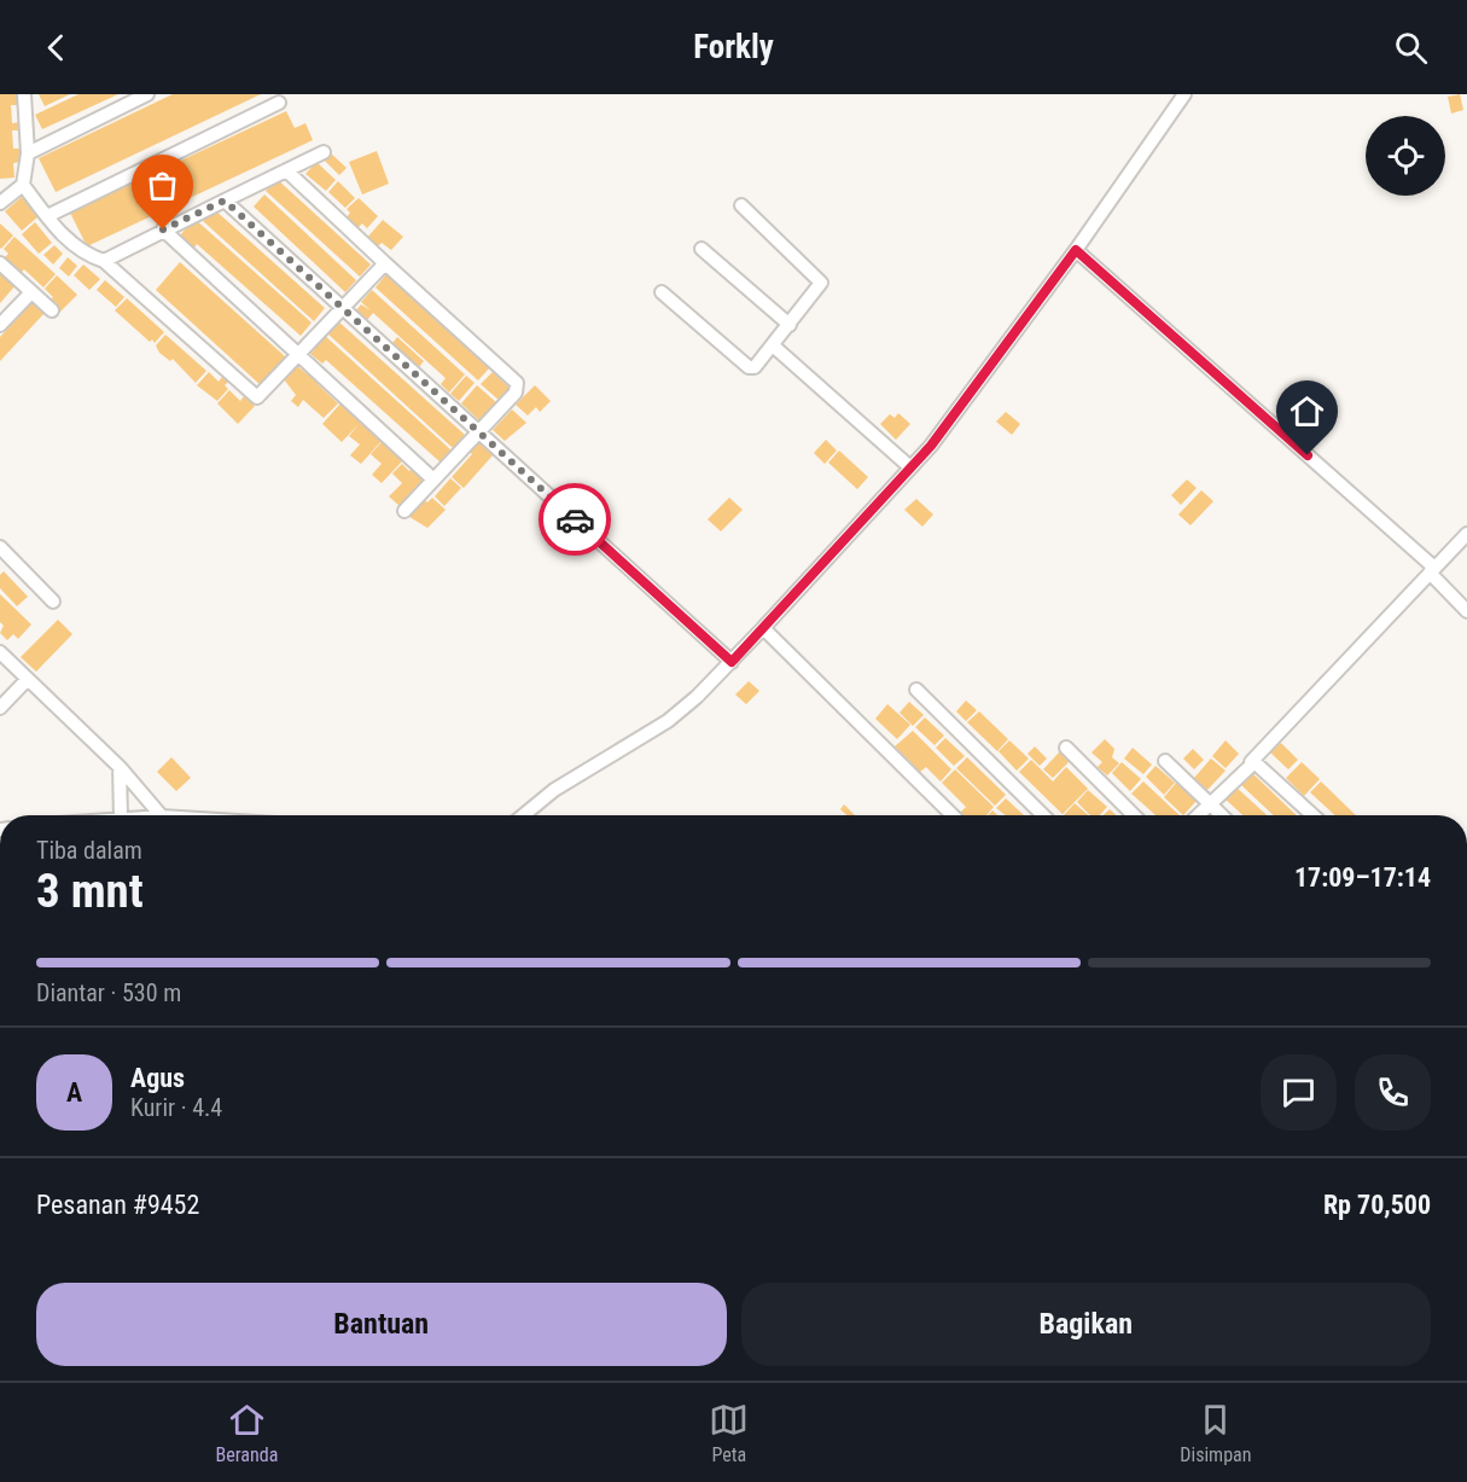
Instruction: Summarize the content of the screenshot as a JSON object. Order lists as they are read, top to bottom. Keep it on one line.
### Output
{"page":{"header":"Forkly","heading":["3 mnt","Tiba dalam","17:09–17:14"],"panel":["Agus","Kurir · 4.4","Pesanan #9452","Rp 70,500"],"bar":"Diantar · 530 m","round":"A","buttons":["Bantuan","Bagikan"],"tabs":["Beranda","Peta","Disimpan"]}}
